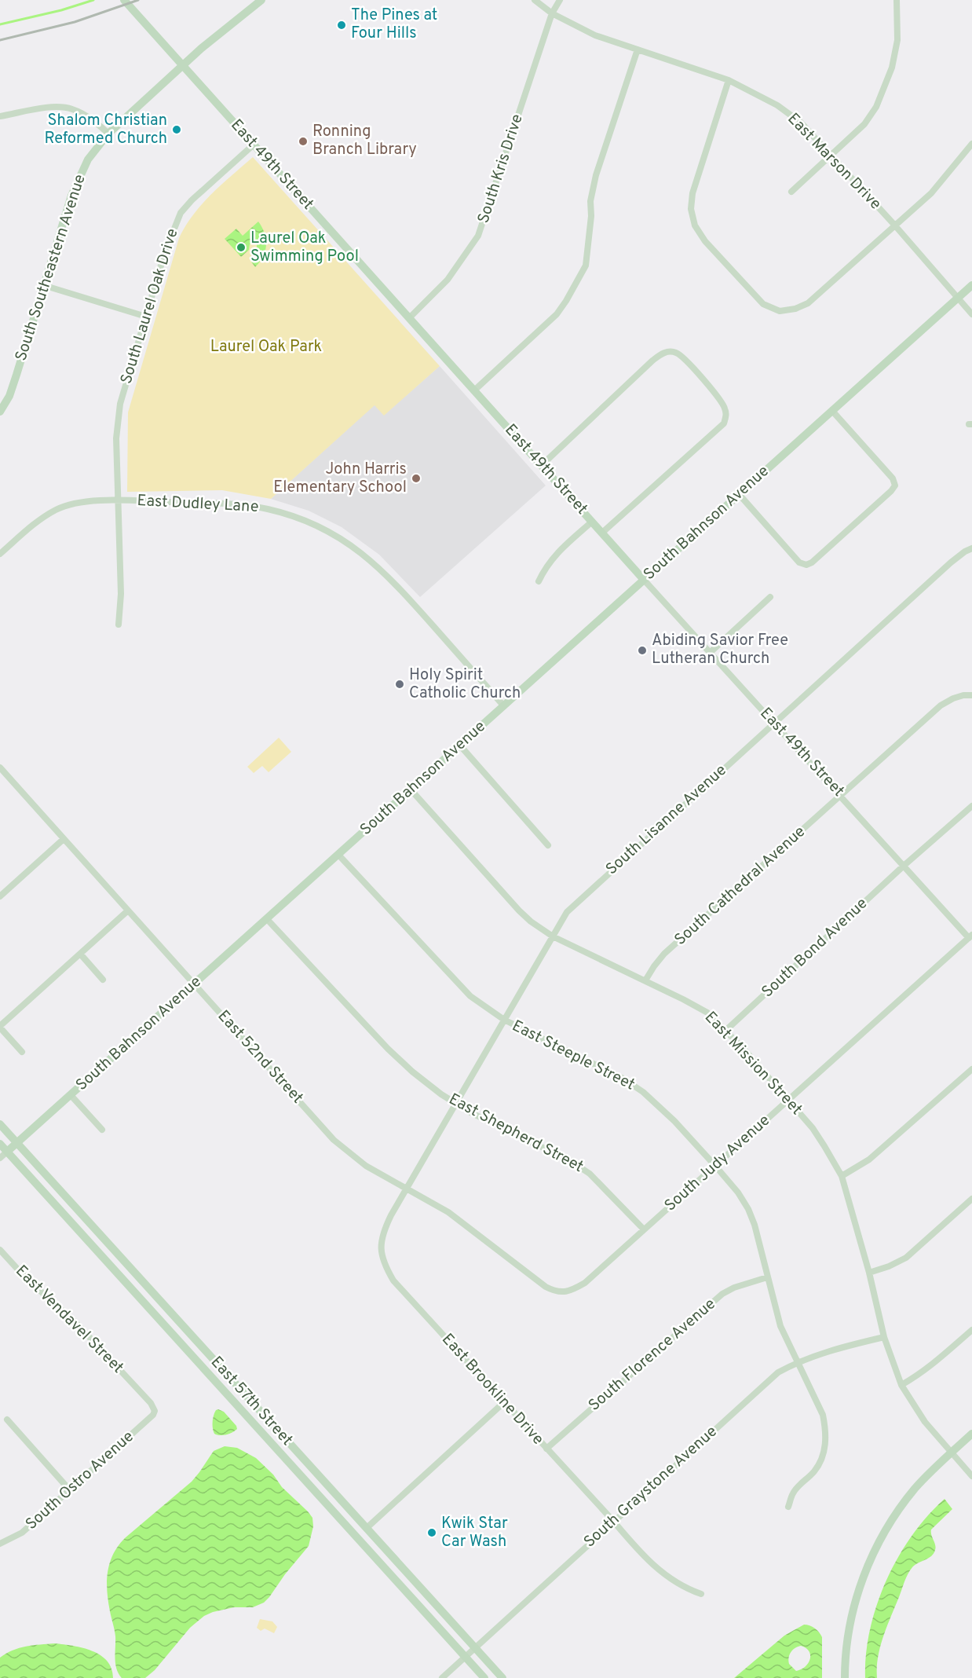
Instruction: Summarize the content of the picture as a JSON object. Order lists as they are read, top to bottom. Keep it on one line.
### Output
{"streets":{"main road":["East 49th Street","South Southeastern Avenue","South Bahnson Avenue","East 57th Street"],"street":["East Marson Drive","South Kris Drive","South Laurel Oak Drive","East Dudley Lane","South Lisanne Avenue","South Cathedral Avenue","South Bond Avenue","East Steeple Street","East 52nd Street","East Mission Street","East Shepherd Street","South Judy Avenue","East Vendavel Street","South Florence Avenue","East Brookline Drive","South Ostro Avenue","South Graystone Avenue"]},"crossings":[["East Marson Drive","South Kris Drive"],["East Marson Drive","South Bahnson Avenue"],["East 49th Street","South Kris Drive"],["East 49th Street","South Southeastern Avenue"],["East 49th Street","South Laurel Oak Drive"],["East 49th Street","South Bahnson Avenue"],["East 49th Street","South Lisanne Avenue"],["East 49th Street","South Cathedral Avenue"],["East 49th Street","South Bond Avenue"],["East 49th Street","South Judy Avenue"],["South Laurel Oak Drive","East Dudley Lane"],["East Dudley Lane","South Bahnson Avenue"],["South Bahnson Avenue","East Steeple Street"],["South Bahnson Avenue","East 52nd Street"],["South Bahnson Avenue","East Mission Street"],["South Bahnson Avenue","East Shepherd Street"],["South Bahnson Avenue","East 57th Street"],["South Lisanne Avenue","East Steeple Street"],["South Lisanne Avenue","East Mission Street"],["South Lisanne Avenue","East Shepherd Street"],["South Lisanne Avenue","East Brookline Drive"],["South Cathedral Avenue","East Mission Street"],["South Bond Avenue","East Mission Street"],["East Steeple Street","South Judy Avenue"],["East Steeple Street","South Florence Avenue"],["East Steeple Street","South Graystone Avenue"],["East 52nd Street","South Judy Avenue"],["East 52nd Street","East Brookline Drive"],["East Mission Street","South Judy Avenue"],["East Mission Street","South Graystone Avenue"],["East Shepherd Street","South Judy Avenue"],["East Vendavel Street","South Ostro Avenue"],["South Florence Avenue","East Brookline Drive"],["East Brookline Drive","South Graystone Avenue"],["East 57th Street","South Graystone Avenue"]],"parks":["Laurel Oak Park"],"places":["The Pines at Four Hills","Shalom Christian Reformed Church","Ronning Branch Library","Laurel Oak Swimming Pool","John Harris Elementary School","Abiding Savior Free Lutheran Church","Holy Spirit Catholic Church","Kwik Star Car Wash"]}
